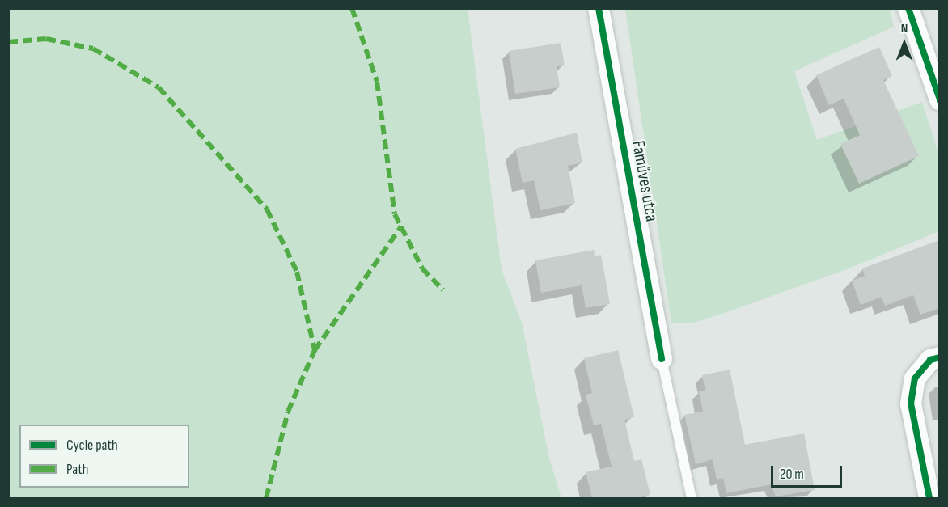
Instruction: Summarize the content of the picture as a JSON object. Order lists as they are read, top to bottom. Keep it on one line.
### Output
{"streets":{"street":["Faműves utca"]},"legend":["Cycle path","Path"],"scale_bar":"20 m","north":"top"}
